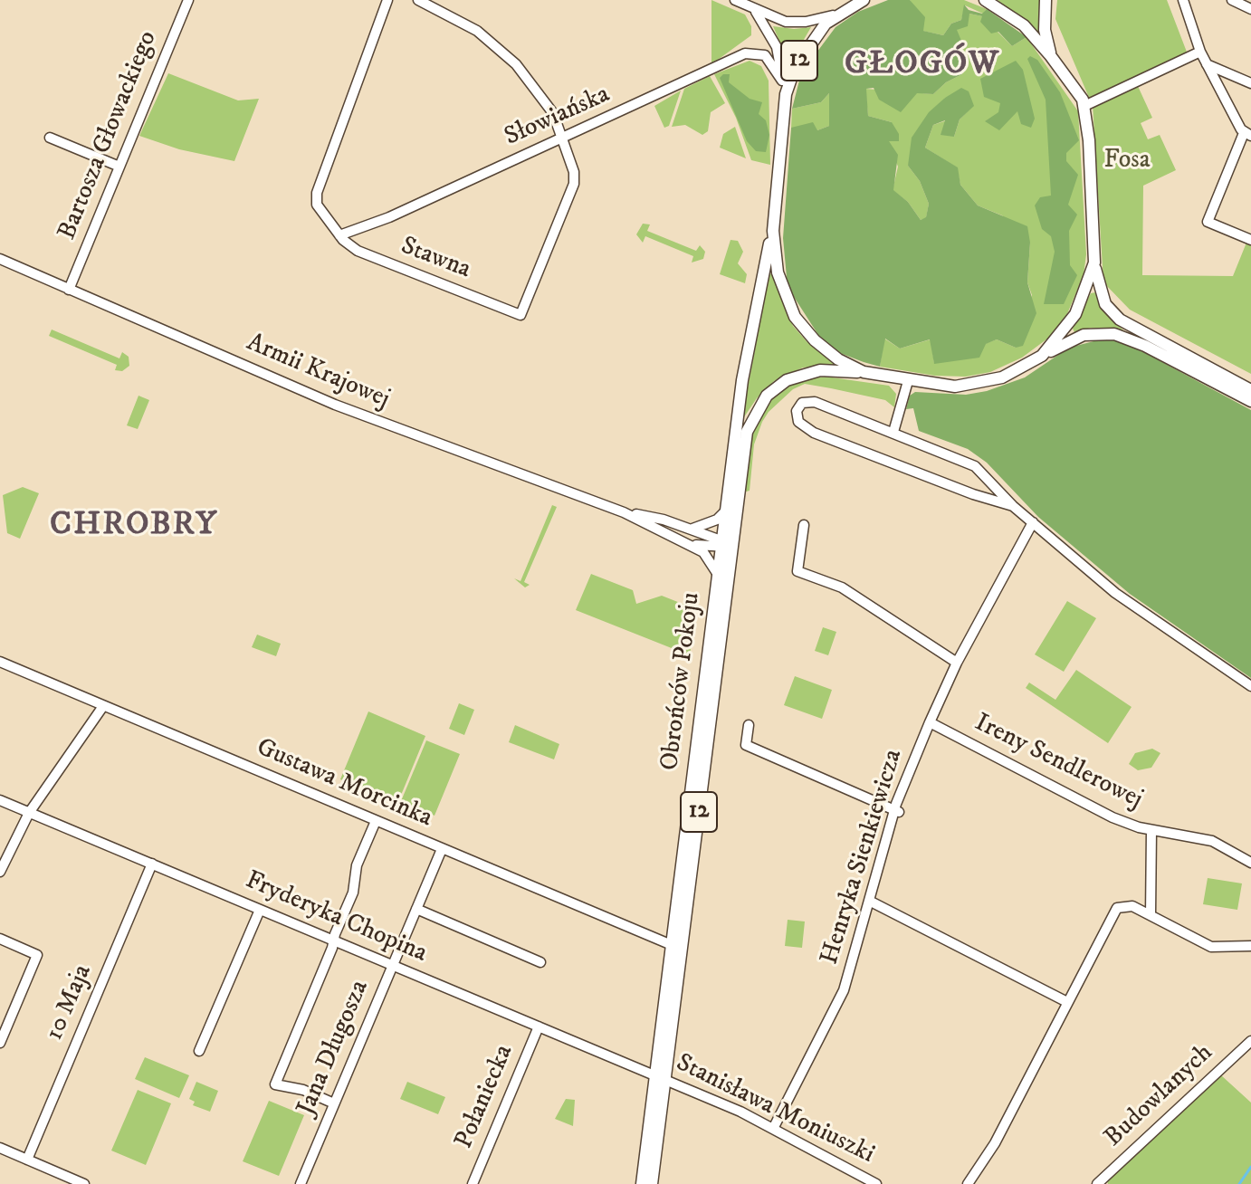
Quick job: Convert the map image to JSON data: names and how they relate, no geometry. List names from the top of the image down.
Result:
{
  "streets": {
    "main road": ["12", "Obrońców Pokoju"],
    "street": [
      "Słowiańska",
      "Bartosza Głowackiego",
      "Stawna",
      "Armii Krajowej",
      "Ireny Sendlerowej",
      "Gustawa Morcinka",
      "Henryka Sienkiewicza",
      "Fryderyka Chopina",
      "10 Maja",
      "Jana Długosza",
      "Budowlanych",
      "Połaniecka",
      "Stanisława Moniuszki"
    ]
  },
  "crossings": [
    ["12", "Obrońców Pokoju"],
    ["Słowiańska", "Stawna"],
    ["Bartosza Głowackiego", "Armii Krajowej"],
    ["Armii Krajowej", "Obrońców Pokoju"],
    ["Obrońców Pokoju", "Gustawa Morcinka"],
    ["Obrońców Pokoju", "Fryderyka Chopina"],
    ["Obrońców Pokoju", "Stanisława Moniuszki"],
    ["Ireny Sendlerowej", "Henryka Sienkiewicza"],
    ["Gustawa Morcinka", "Jana Długosza"],
    ["Henryka Sienkiewicza", "Stanisława Moniuszki"],
    ["Fryderyka Chopina", "10 Maja"],
    ["Fryderyka Chopina", "Jana Długosza"],
    ["Fryderyka Chopina", "Połaniecka"],
    ["Fryderyka Chopina", "Stanisława Moniuszki"]
  ],
  "districts": ["GŁOGÓW", "CHROBRY"],
  "parks": ["Fosa"]
}
